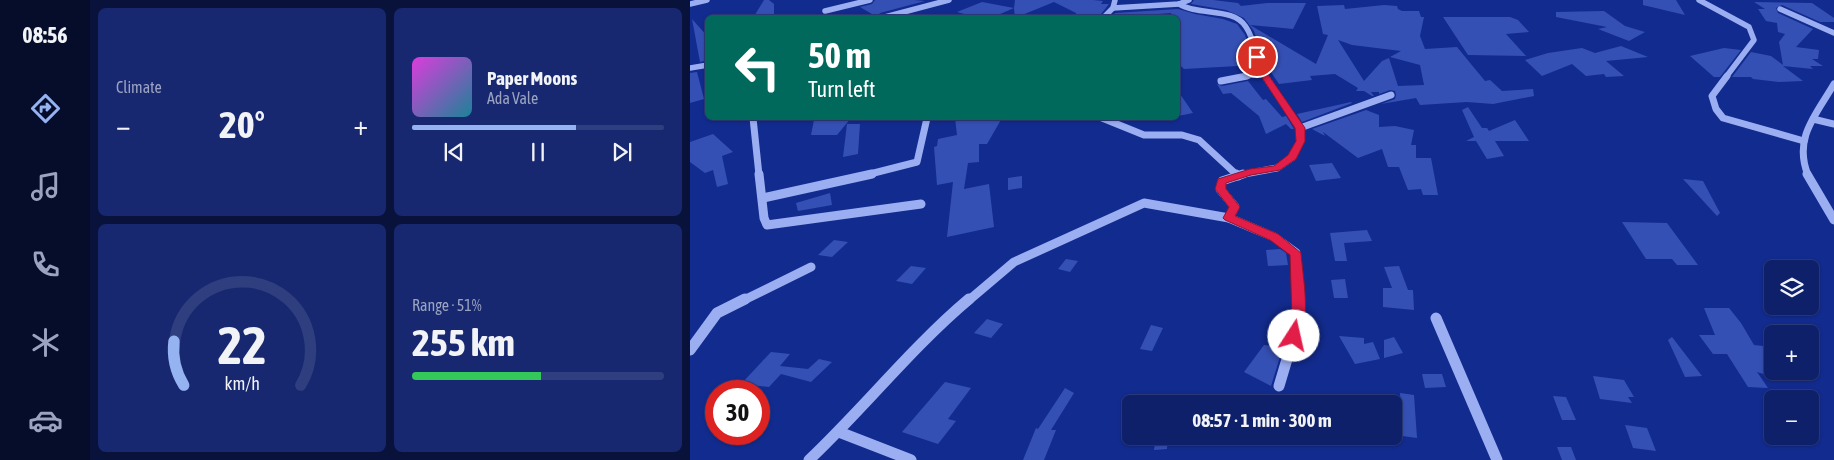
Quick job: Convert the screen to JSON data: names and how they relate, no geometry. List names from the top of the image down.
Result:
{
  "page": {
    "tabs": "08:56",
    "tile": [
      "Climate",
      ["Range · 51%", "255 km"]
    ],
    "turn": ["50 m", "Turn left"],
    "song": ["Paper Moons", "Ada Vale"],
    "heat": ["−", "20°", "+"],
    "map_buttons": ["+", "−"],
    "limit": "30",
    "trip": "08:57 · 1 min · 300 m",
    "gauge": ["22", "km/h"]
  }
}
